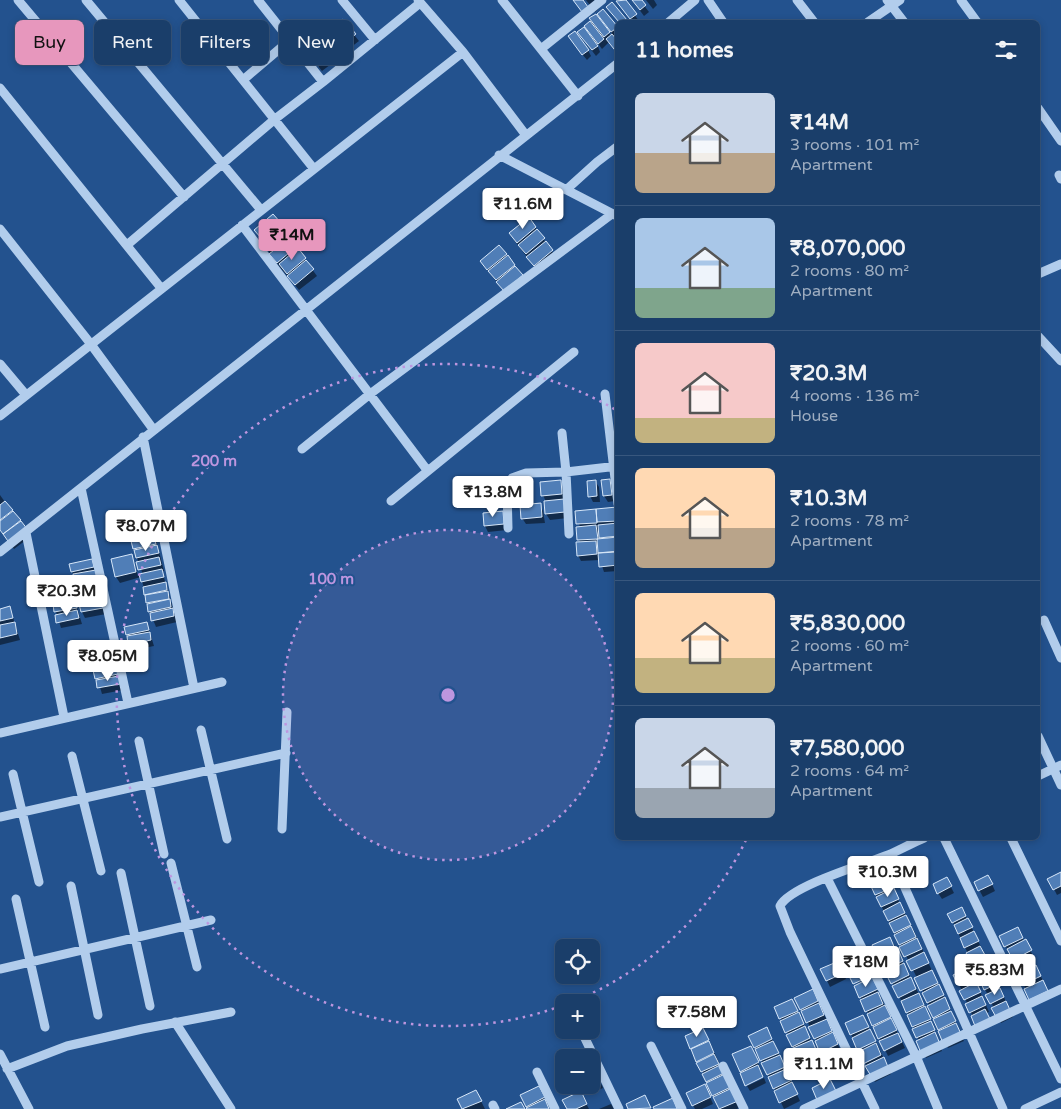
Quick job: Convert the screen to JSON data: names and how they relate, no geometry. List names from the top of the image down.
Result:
{
  "page": {
    "chip": [
      "Buy",
      "Rent",
      "Filters",
      "New"
    ],
    "heading": "11 homes",
    "list": [
      {
        "name": "₹14M",
        "note": "3 rooms · 101 m² · Apartment"
      },
      {
        "name": "₹8,070,000",
        "note": "2 rooms · 80 m² · Apartment"
      },
      {
        "name": "₹20.3M",
        "note": "4 rooms · 136 m² · House"
      },
      {
        "name": "₹10.3M",
        "note": "2 rooms · 78 m² · Apartment"
      },
      {
        "name": "₹5,830,000",
        "note": "2 rooms · 60 m² · Apartment"
      },
      {
        "name": "₹7,580,000",
        "note": "2 rooms · 64 m² · Apartment"
      }
    ],
    "price": [
      "₹11.6M",
      "₹14M",
      "₹13.8M",
      "₹8.07M",
      "₹20.3M",
      "₹8.05M",
      "₹10.3M",
      "₹18M",
      "₹5.83M",
      "₹7.58M",
      "₹11.1M"
    ],
    "map_buttons": ["+", "−"]
  },
  "rings": ["200 m", "100 m"]
}
